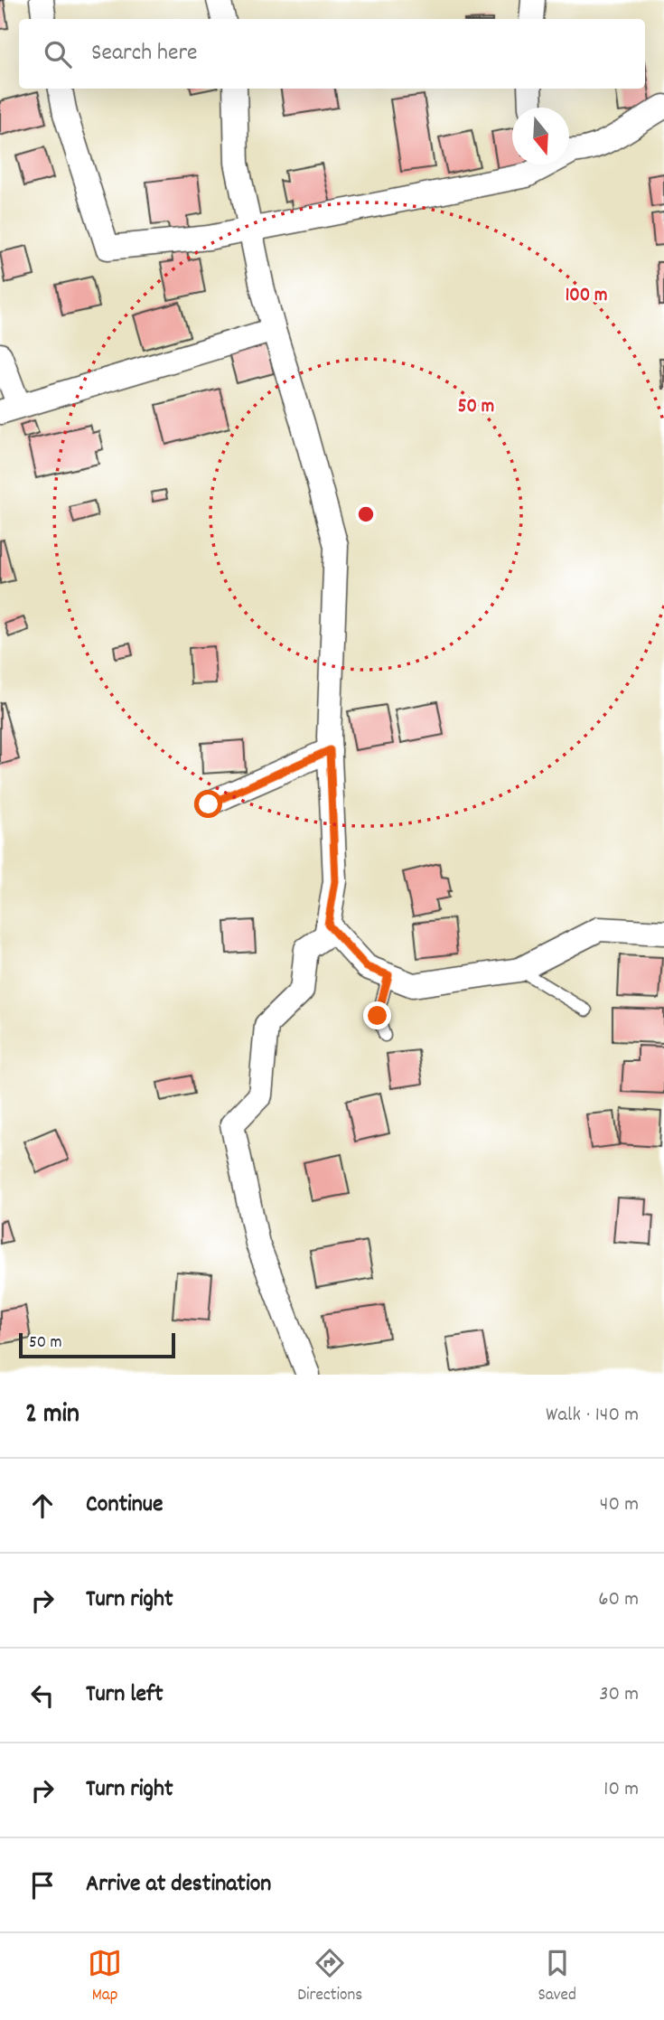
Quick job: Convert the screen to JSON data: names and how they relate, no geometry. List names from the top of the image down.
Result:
{
  "scale_bar": "50 m",
  "north": "bottom",
  "page": {
    "search": "Search here",
    "scale": "50 m",
    "heading": ["2 min", "Walk · 140 m"],
    "list": [
      ["Continue", "40 m"],
      ["Turn right", "60 m"],
      ["Turn left", "30 m"],
      ["Turn right", "10 m"],
      "Arrive at destination"
    ],
    "nav": ["Map", "Directions", "Saved"]
  },
  "rings": ["100 m", "50 m"]
}
